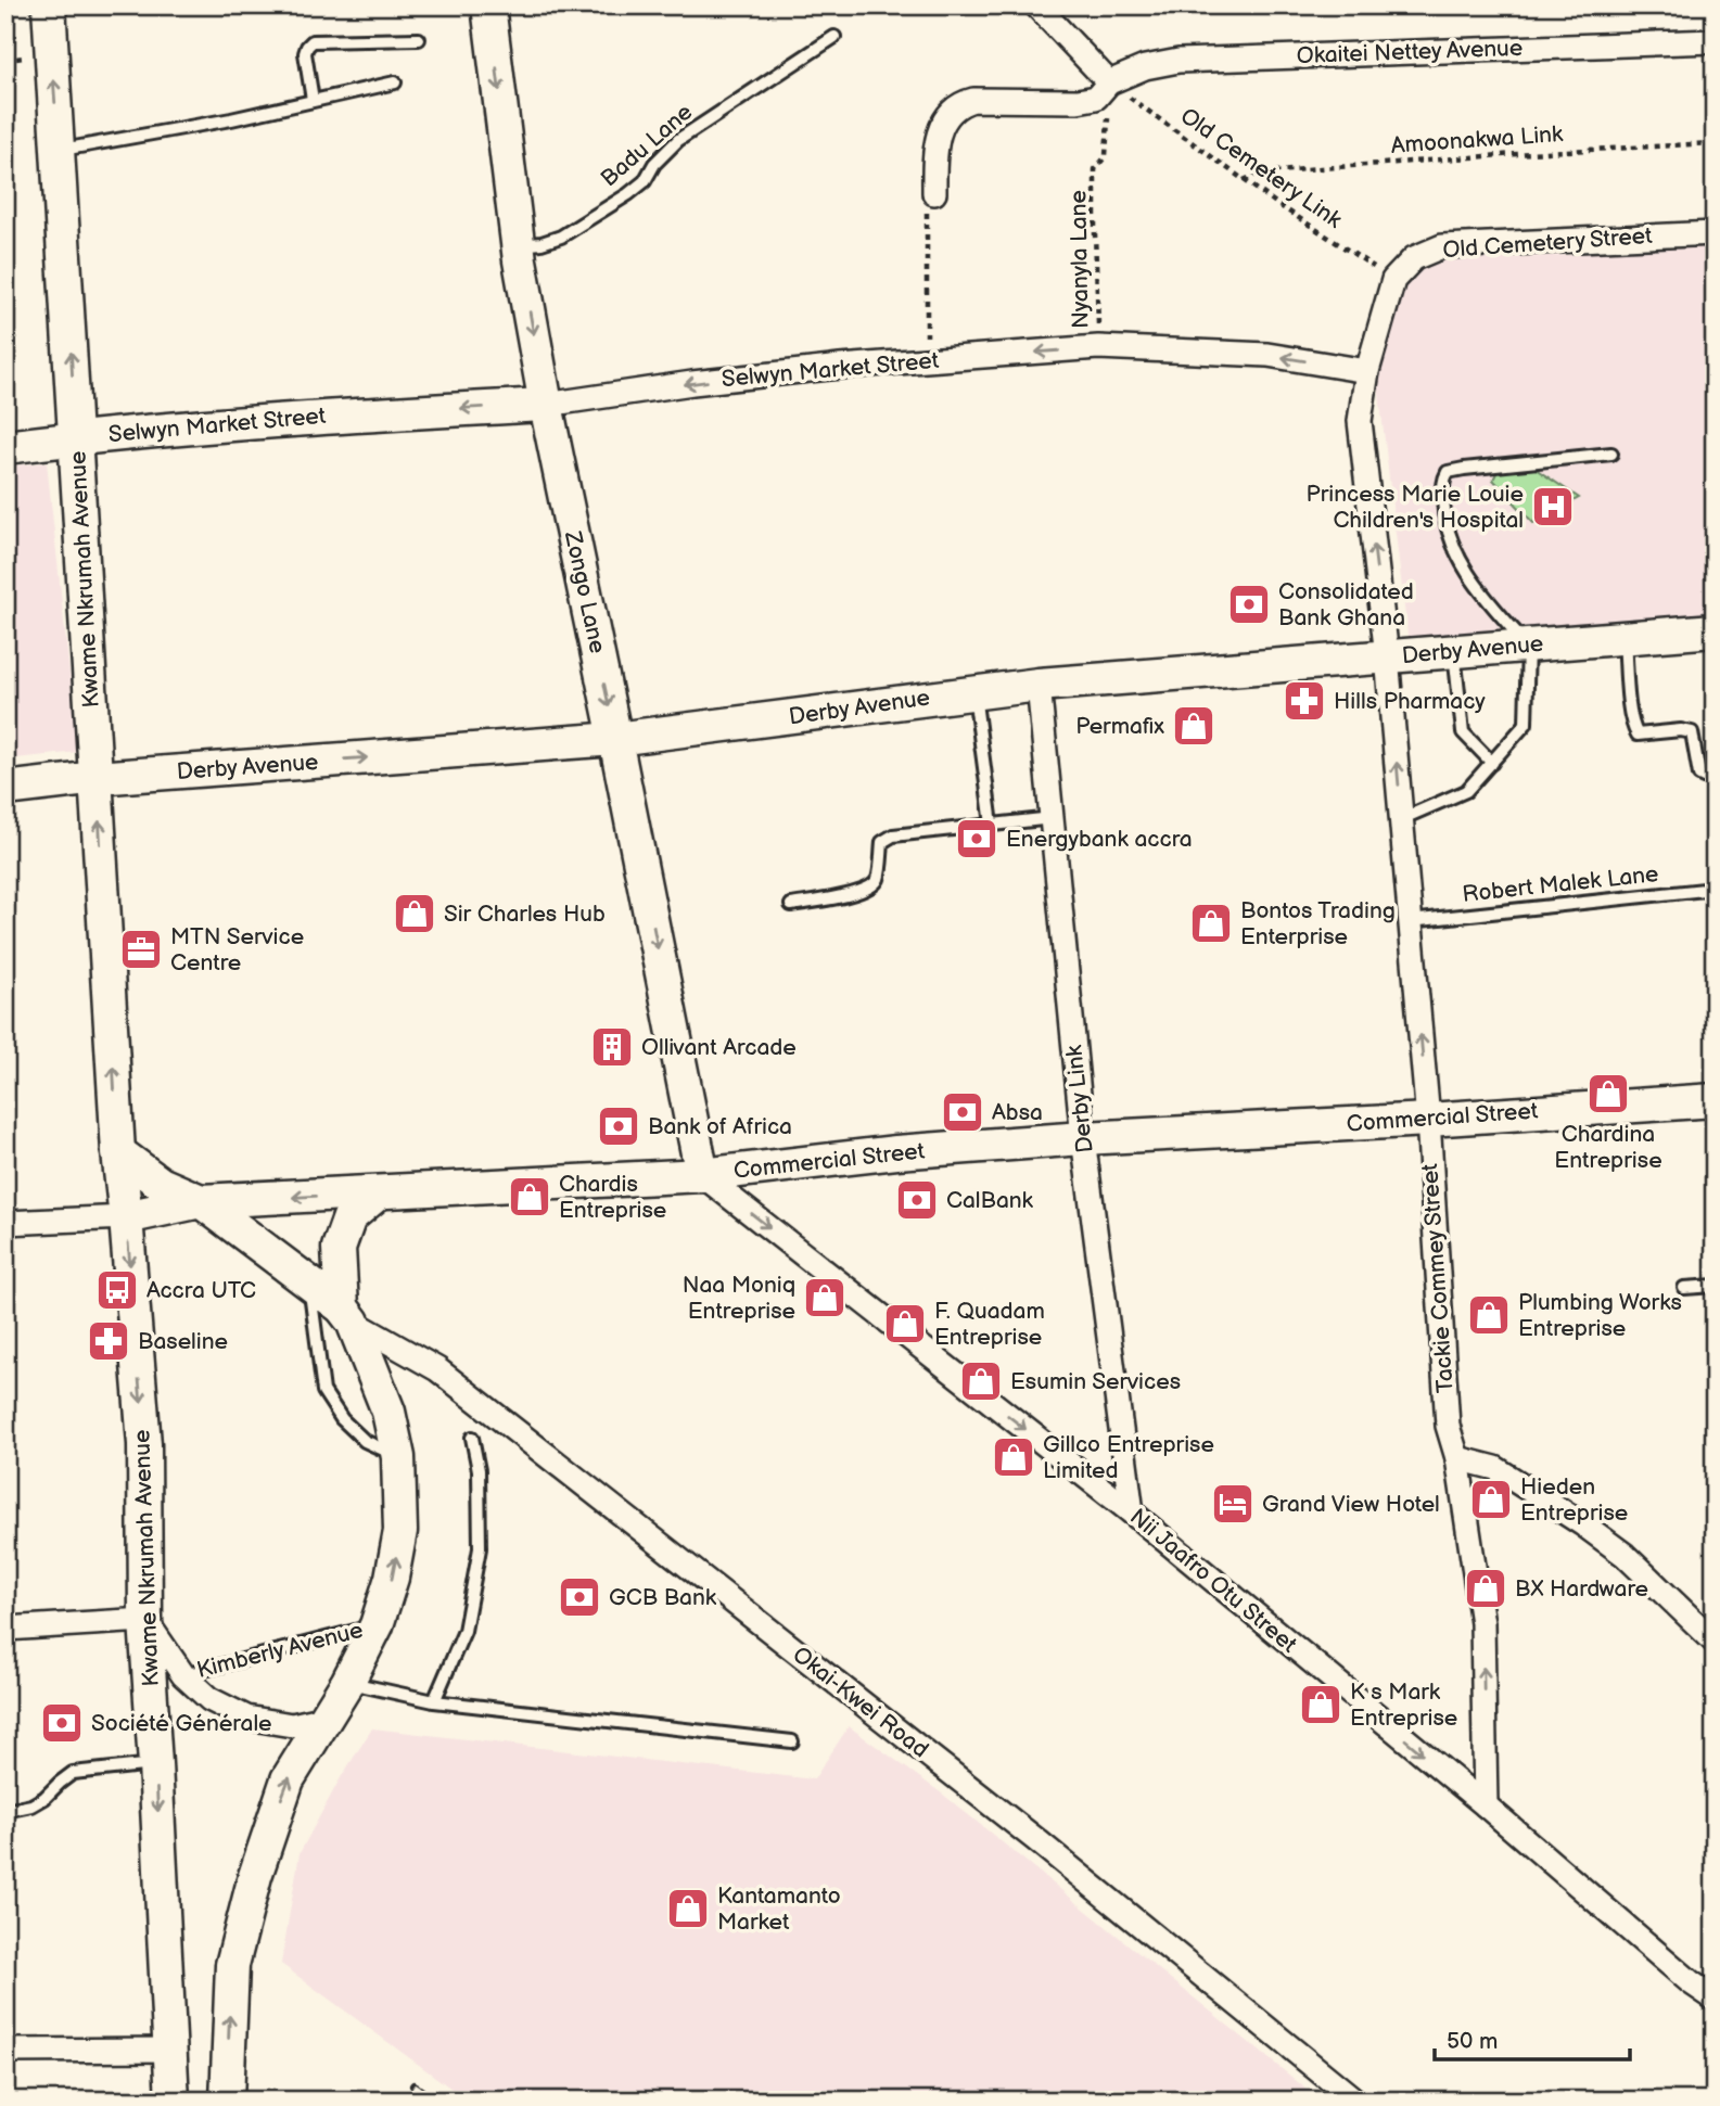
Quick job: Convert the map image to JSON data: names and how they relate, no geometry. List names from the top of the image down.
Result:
{
  "streets": {
    "main road": [
      "Selwyn Market Street",
      "Kwame Nkrumah Avenue",
      "Zongo Lane",
      "Derby Avenue",
      "Commercial Street"
    ],
    "street": [
      "Okaitei Nettey Avenue",
      "Old Cemetery Street",
      "Derby Link",
      "Tackie Commey Street",
      "Nii Jaafro Otu Street",
      "Kimberly Avenue",
      "Okai-Kwei Road"
    ],
    "lane": ["Badu Lane", "Robert Malek Lane"],
    "path": ["Amoonakwa Link", "Old Cemetery Link", "Nyanyla Lane"]
  },
  "crossings": [
    ["Okaitei Nettey Avenue", "Old Cemetery Link"],
    ["Okaitei Nettey Avenue", "Nyanyla Lane"],
    ["Amoonakwa Link", "Old Cemetery Link"],
    ["Badu Lane", "Zongo Lane"],
    ["Old Cemetery Link", "Old Cemetery Street"],
    ["Old Cemetery Link", "Nyanyla Lane"],
    ["Nyanyla Lane", "Selwyn Market Street"],
    ["Selwyn Market Street", "Kwame Nkrumah Avenue"],
    ["Selwyn Market Street", "Zongo Lane"],
    ["Kwame Nkrumah Avenue", "Derby Avenue"],
    ["Kwame Nkrumah Avenue", "Commercial Street"],
    ["Kwame Nkrumah Avenue", "Kimberly Avenue"],
    ["Zongo Lane", "Derby Avenue"],
    ["Zongo Lane", "Commercial Street"],
    ["Zongo Lane", "Nii Jaafro Otu Street"],
    ["Derby Avenue", "Derby Link"],
    ["Derby Avenue", "Tackie Commey Street"],
    ["Robert Malek Lane", "Tackie Commey Street"],
    ["Derby Link", "Commercial Street"],
    ["Derby Link", "Nii Jaafro Otu Street"],
    ["Commercial Street", "Tackie Commey Street"],
    ["Commercial Street", "Nii Jaafro Otu Street"],
    ["Tackie Commey Street", "Nii Jaafro Otu Street"]
  ],
  "one_way": [
    "Selwyn Market Street",
    "Zongo Lane",
    "Tackie Commey Street",
    "Nii Jaafro Otu Street"
  ],
  "places": {
    "hospital": ["Princess Marie Louie Children's Hospital"],
    "bank": [
      "Consolidated Bank Ghana",
      "Energybank accra",
      "Absa",
      "Bank of Africa",
      "CalBank",
      "GCB Bank",
      "Société Générale"
    ],
    "pharmacy": ["Hills Pharmacy", "Baseline"],
    "shop": [
      "Permafix",
      "Sir Charles Hub",
      "Bontos Trading Enterprise",
      "Chardina Entreprise",
      "Chardis Entreprise",
      "Naa Moniq Entreprise",
      "Plumbing Works Entreprise",
      "F. Quadam Entreprise",
      "Esumin Services",
      "Gillco Entreprise Limited",
      "Hieden Entreprise",
      "BX Hardware",
      "K s Mark Entreprise",
      "Kantamanto Market"
    ],
    "office": ["MTN Service Centre"],
    "building": ["Ollivant Arcade"],
    "bus stop": ["Accra UTC"],
    "hotel": ["Grand View Hotel"]
  },
  "scale_bar": "50 m"
}
